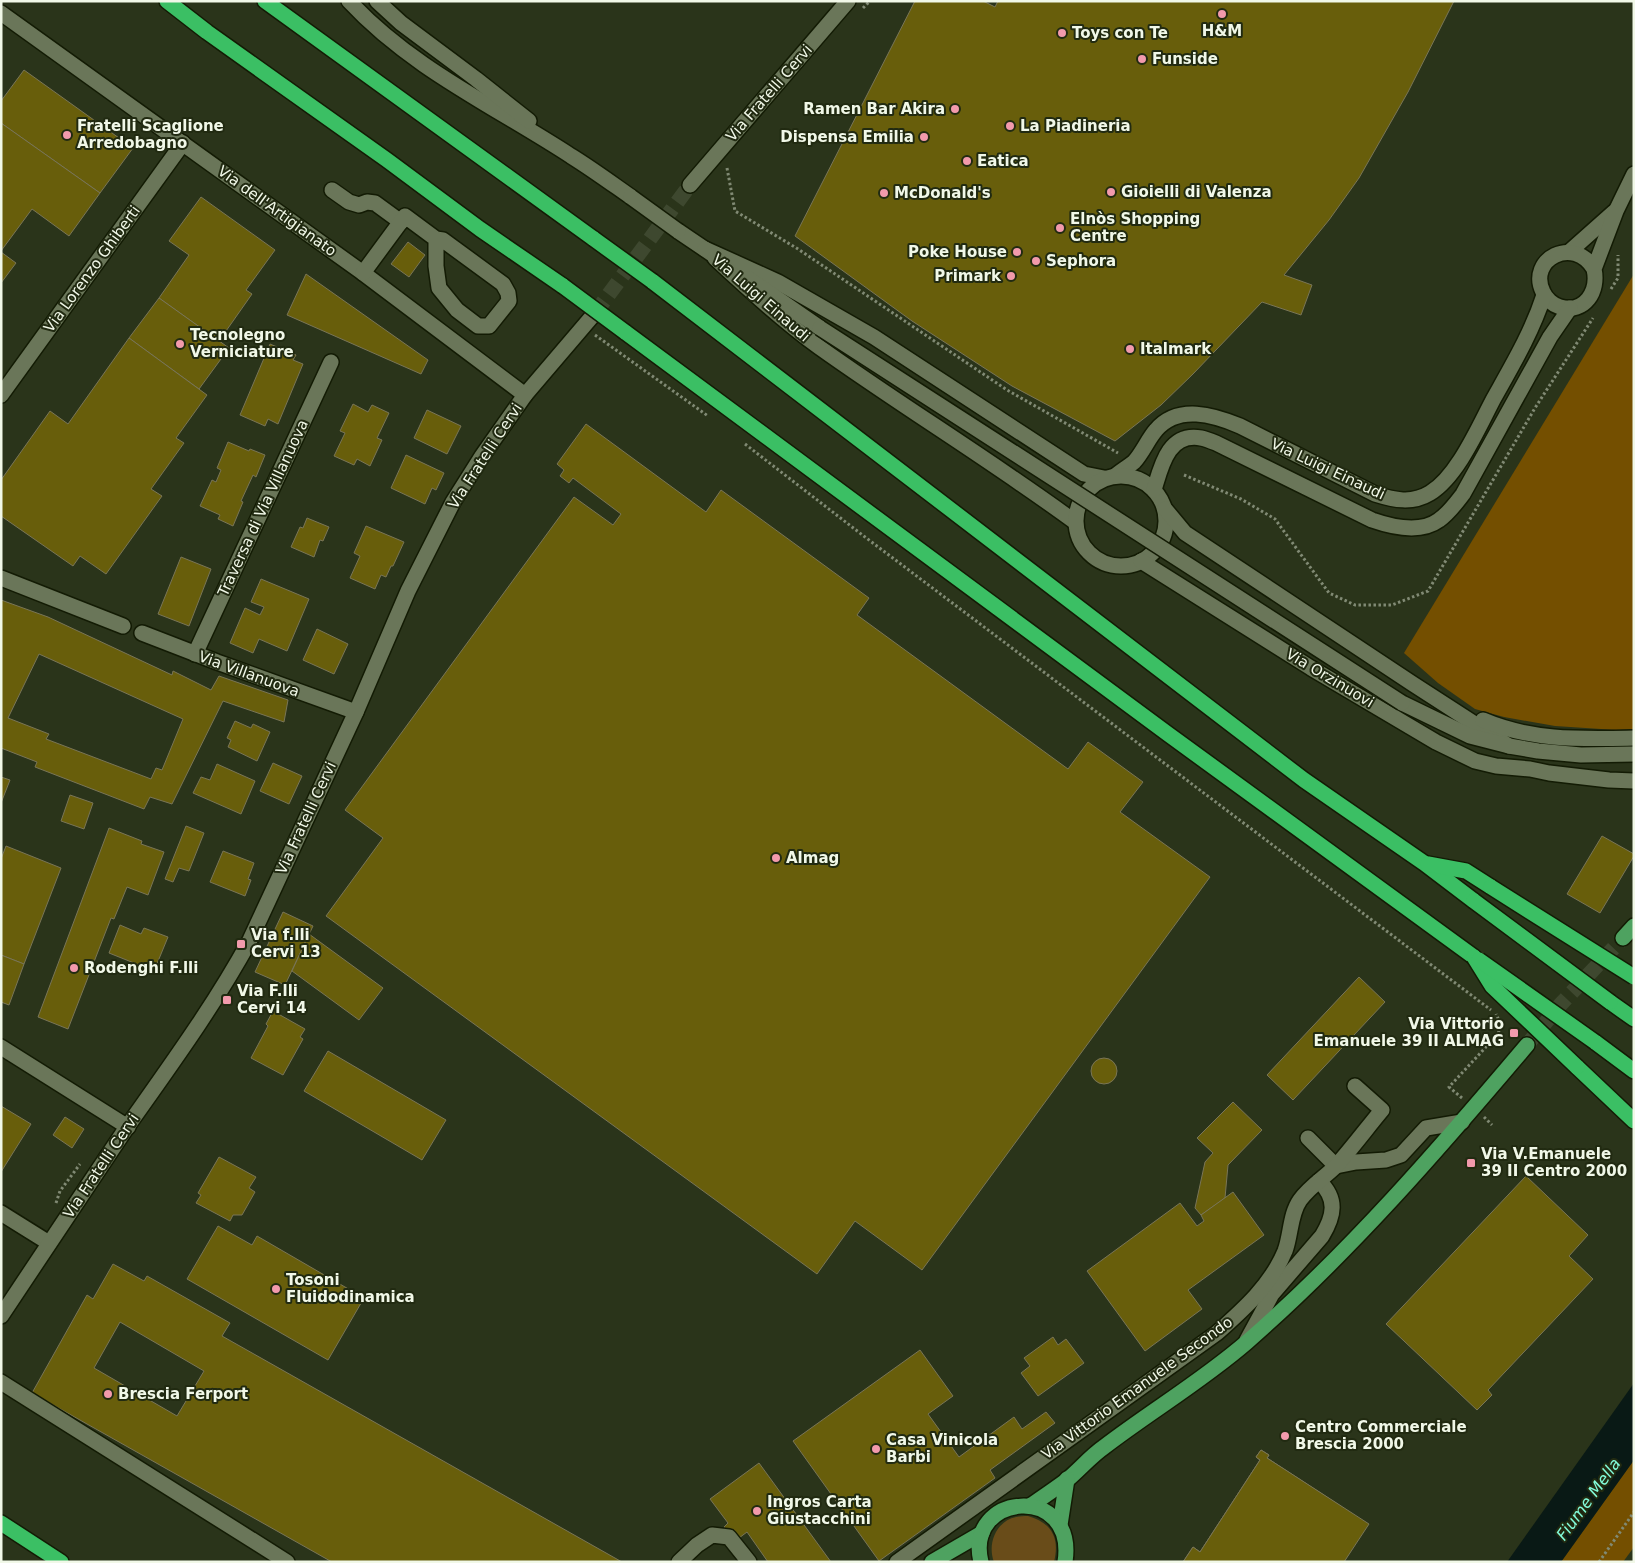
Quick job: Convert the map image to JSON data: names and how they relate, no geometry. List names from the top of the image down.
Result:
{
  "streets": {
    "main road": ["Via Vittorio Emanuele Secondo"],
    "street": [
      "Via Fratelli Cervi",
      "Via dell'Artigianato",
      "Via Lorenzo Ghiberti",
      "Via Luigi Einaudi",
      "Traversa di Via Villanuova",
      "Via Villanuova",
      "Via Orzinuovi"
    ]
  },
  "crossings": [
    ["Via Fratelli Cervi", "Via dell'Artigianato"],
    ["Via Fratelli Cervi", "Via Villanuova"],
    ["Via dell'Artigianato", "Via Lorenzo Ghiberti"],
    ["Via Luigi Einaudi", "Via Orzinuovi"],
    ["Traversa di Via Villanuova", "Via Villanuova"]
  ],
  "water": ["Fiume Mella"],
  "places": {
    "other": [
      "H&M",
      "Toys con Te",
      "Funside",
      "Ramen Bar Akira",
      "La Piadineria",
      "Fratelli Scaglione Arredobagno",
      "Dispensa Emilia",
      "Eatica",
      "Gioielli di Valenza",
      "McDonald's",
      "Elnòs Shopping Centre",
      "Poke House",
      "Sephora",
      "Primark",
      "Tecnolegno Verniciature",
      "Italmark",
      "Almag",
      "Rodenghi F.lli",
      "Tosoni Fluidodinamica",
      "Brescia Ferport",
      "Centro Commerciale Brescia 2000",
      "Casa Vinicola Barbi",
      "Ingros Carta Giustacchini"
    ],
    "transit": [
      "Via f.lli Cervi 13",
      "Via F.lli Cervi 14",
      "Via Vittorio Emanuele 39 II ALMAG",
      "Via V.Emanuele 39 II Centro 2000"
    ]
  }
}
